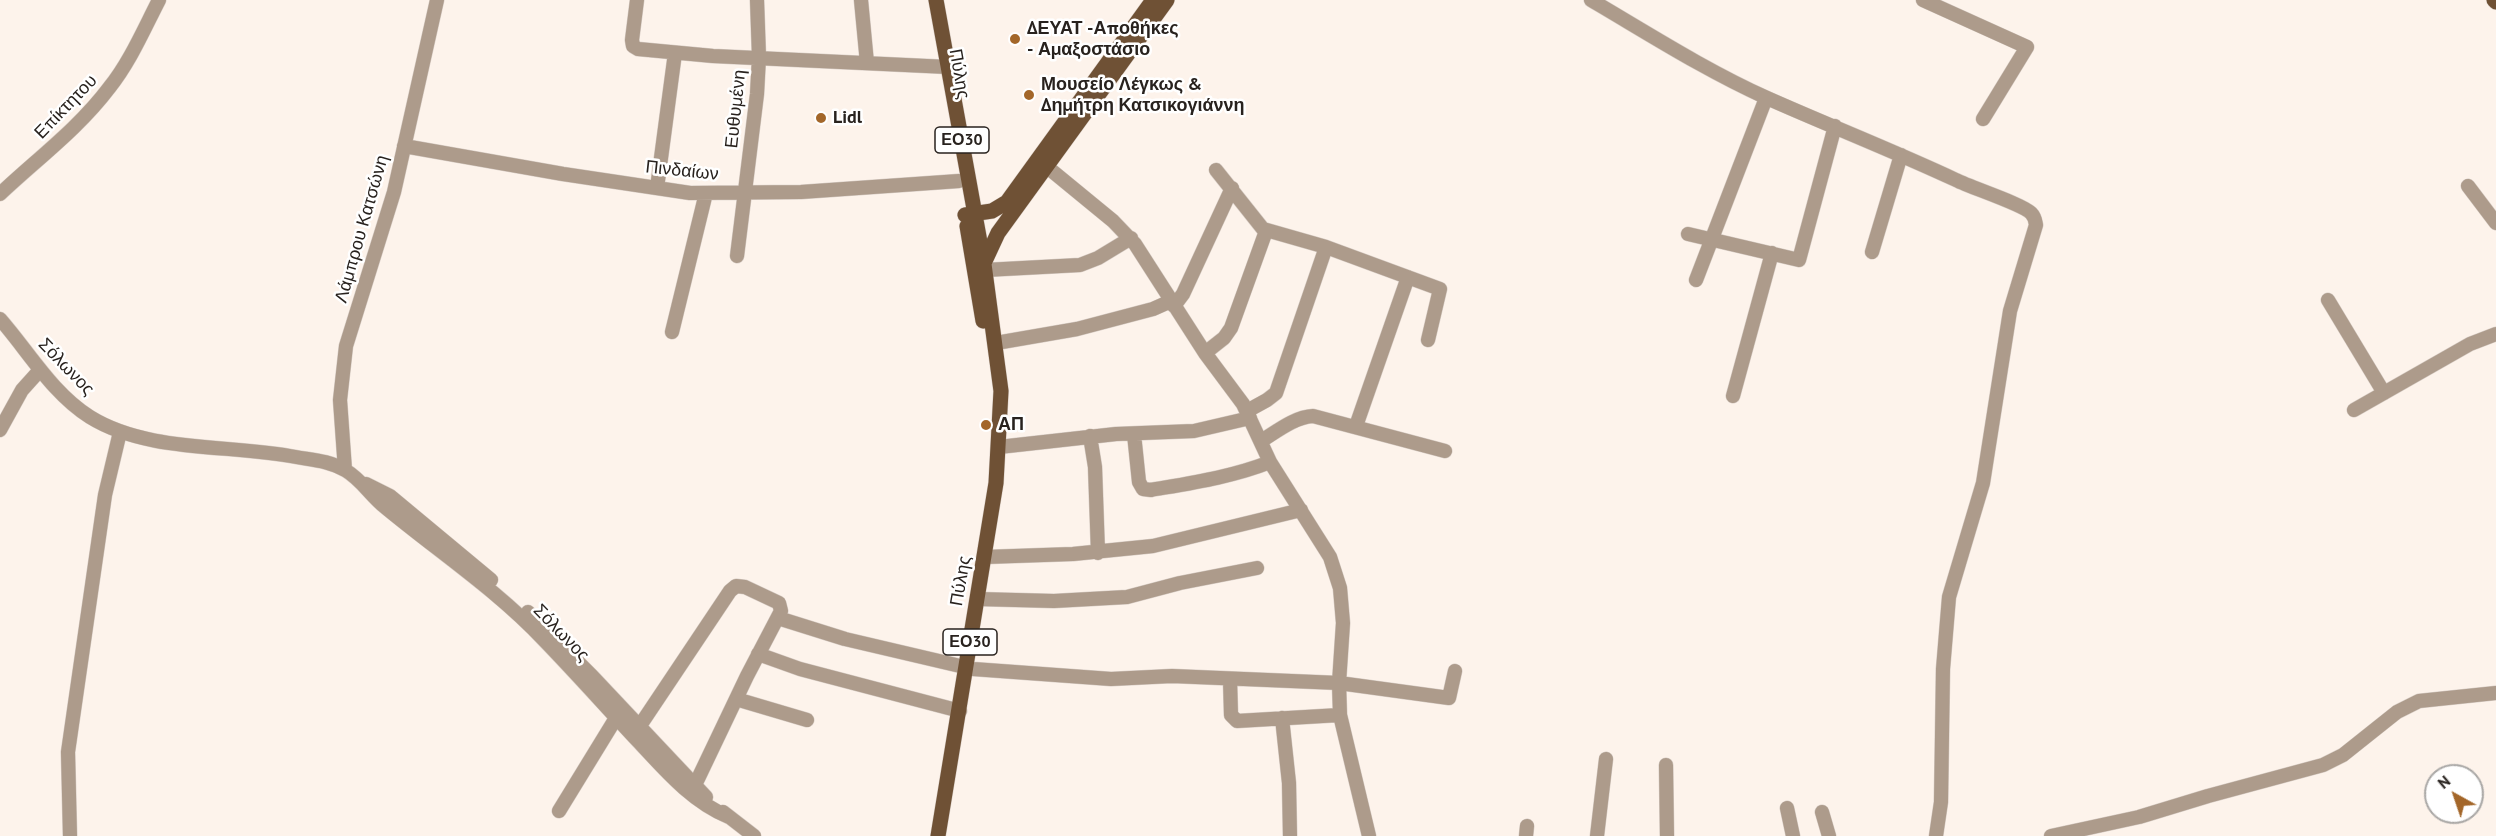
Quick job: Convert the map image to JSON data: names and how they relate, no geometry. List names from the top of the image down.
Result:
{
  "streets": {
    "main road": ["Πύλης", "ΕΟ30"],
    "street": [
      "Επίκτητου",
      "Ευθυμένη",
      "Πινδαίων",
      "Λάμπρου Κατσώνη",
      "Σόλωνος"
    ]
  },
  "crossings": [
    ["Πύλης", "Πινδαίων"],
    ["Ευθυμένη", "Πινδαίων"],
    ["Πινδαίων", "Λάμπρου Κατσώνη"],
    ["Λάμπρου Κατσώνη", "Σόλωνος"]
  ],
  "places": [
    "ΔΕΥΑΤ -Αποθήκες - Αμαξοστάσιο",
    "Μουσείο Λέγκως & Δημήτρη Κατσικογιάννη",
    "Lidl",
    "ΑΠ"
  ],
  "north": "top left"
}
